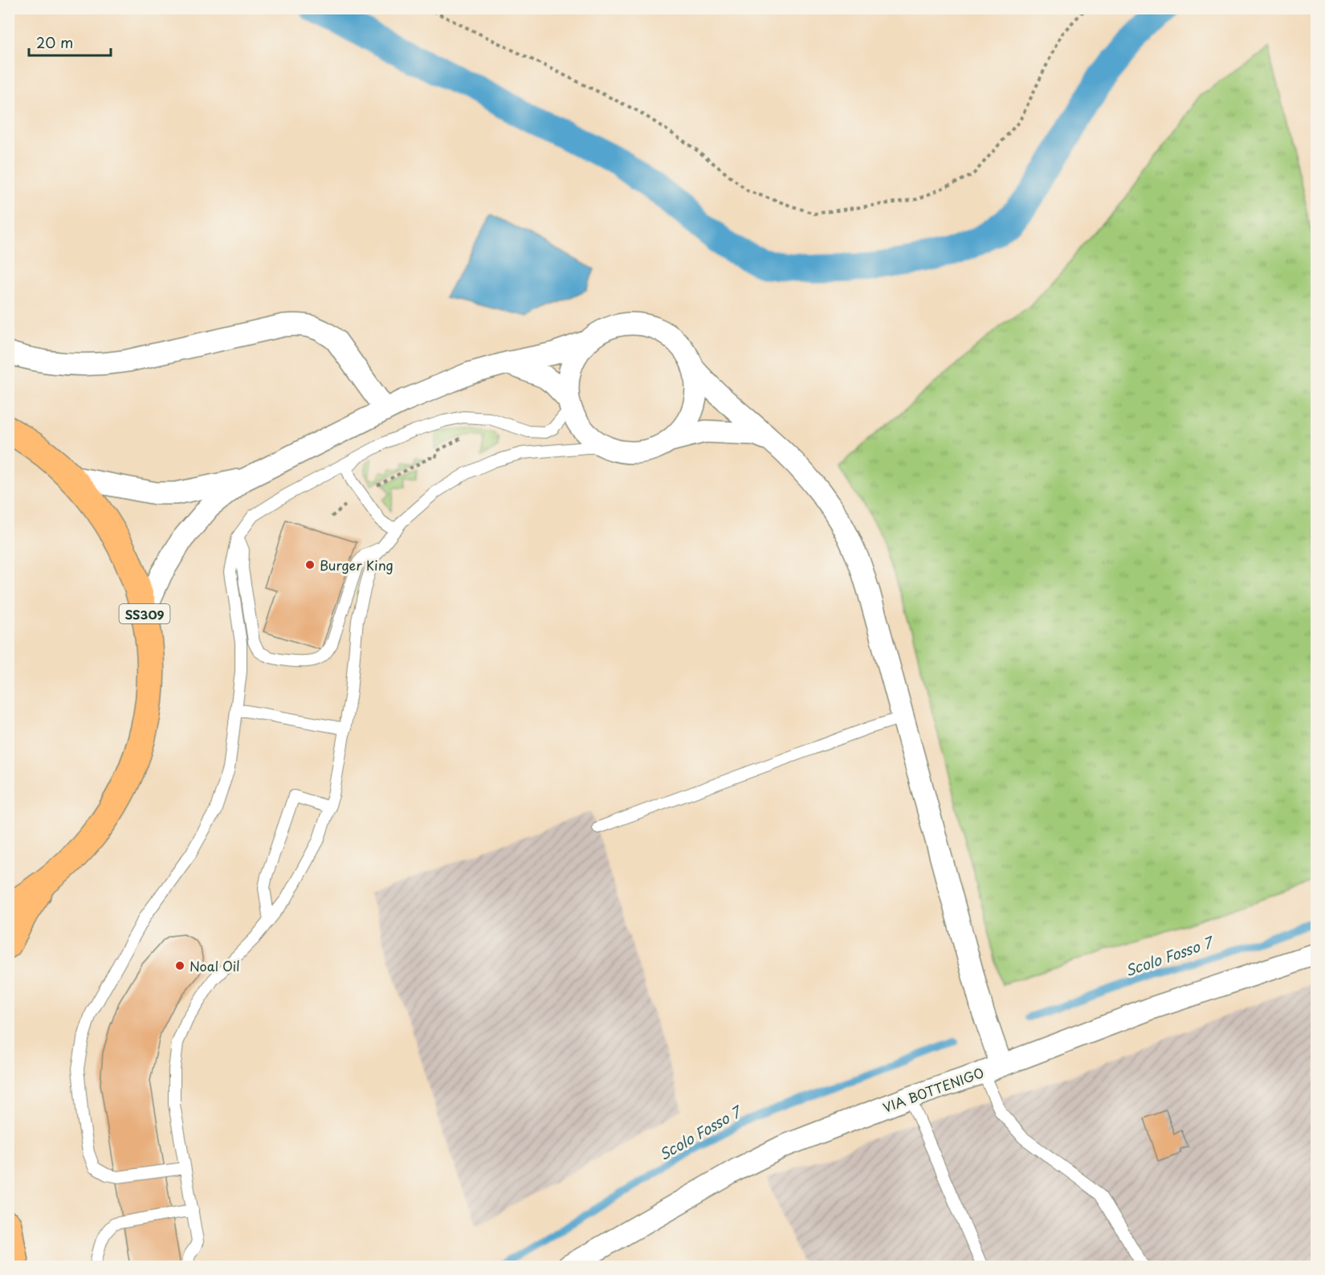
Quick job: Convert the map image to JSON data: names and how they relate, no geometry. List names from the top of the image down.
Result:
{
  "streets": {
    "main road": ["SS309"],
    "street": ["VIA BOTTENIGO"]
  },
  "water": ["Scolo Fosso 7"],
  "places": ["Burger King", "Noal Oil"],
  "scale_bar": "20 m"
}
